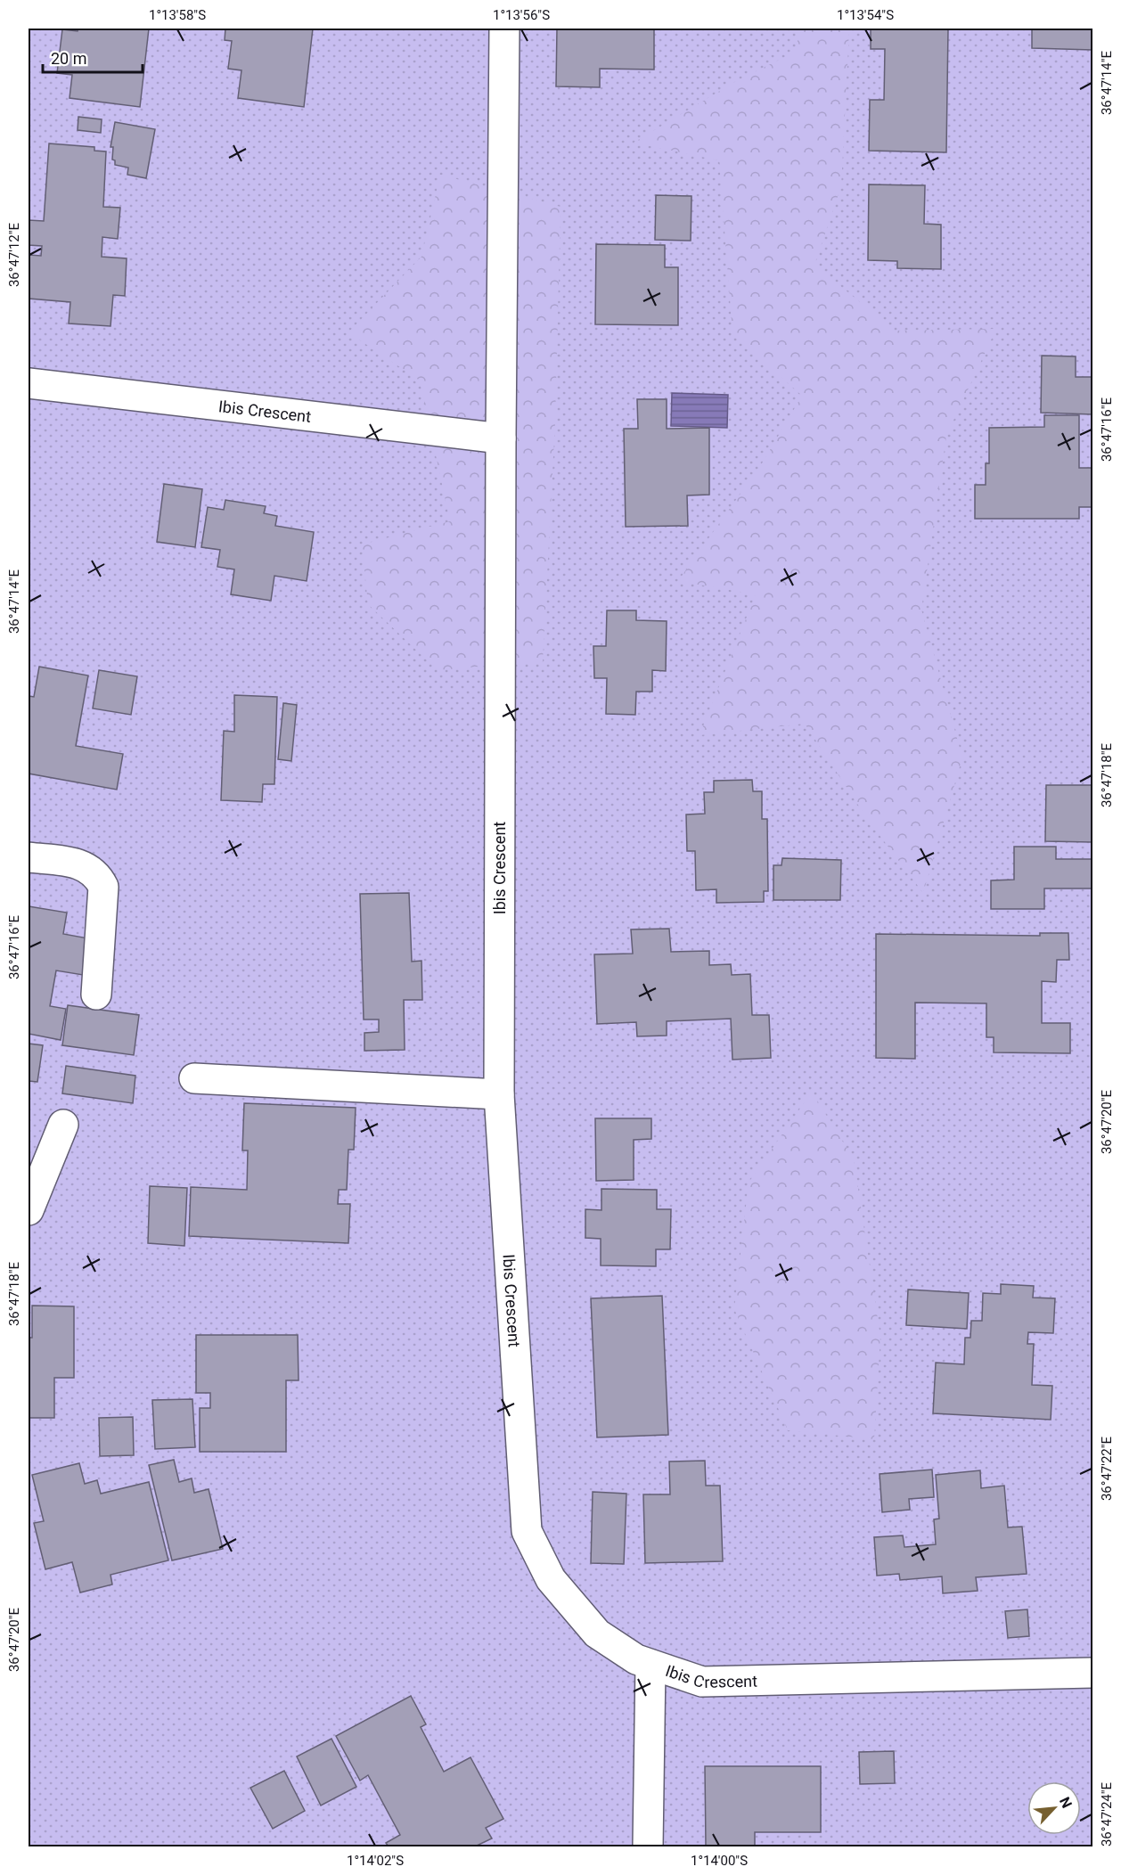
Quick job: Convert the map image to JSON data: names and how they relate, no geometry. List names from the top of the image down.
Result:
{
  "streets": {
    "street": ["Ibis Crescent"]
  },
  "scale_bar": "20 m",
  "north": "top right",
  "coordinates": [
    "1°13'58\"S",
    "1°13'56\"S",
    "1°13'54\"S",
    "36°47'14\"E",
    "36°47'12\"E",
    "36°47'16\"E",
    "36°47'18\"E",
    "36°47'20\"E",
    "36°47'22\"E",
    "36°47'24\"E",
    "1°14'02\"S",
    "1°14'00\"S"
  ]
}
